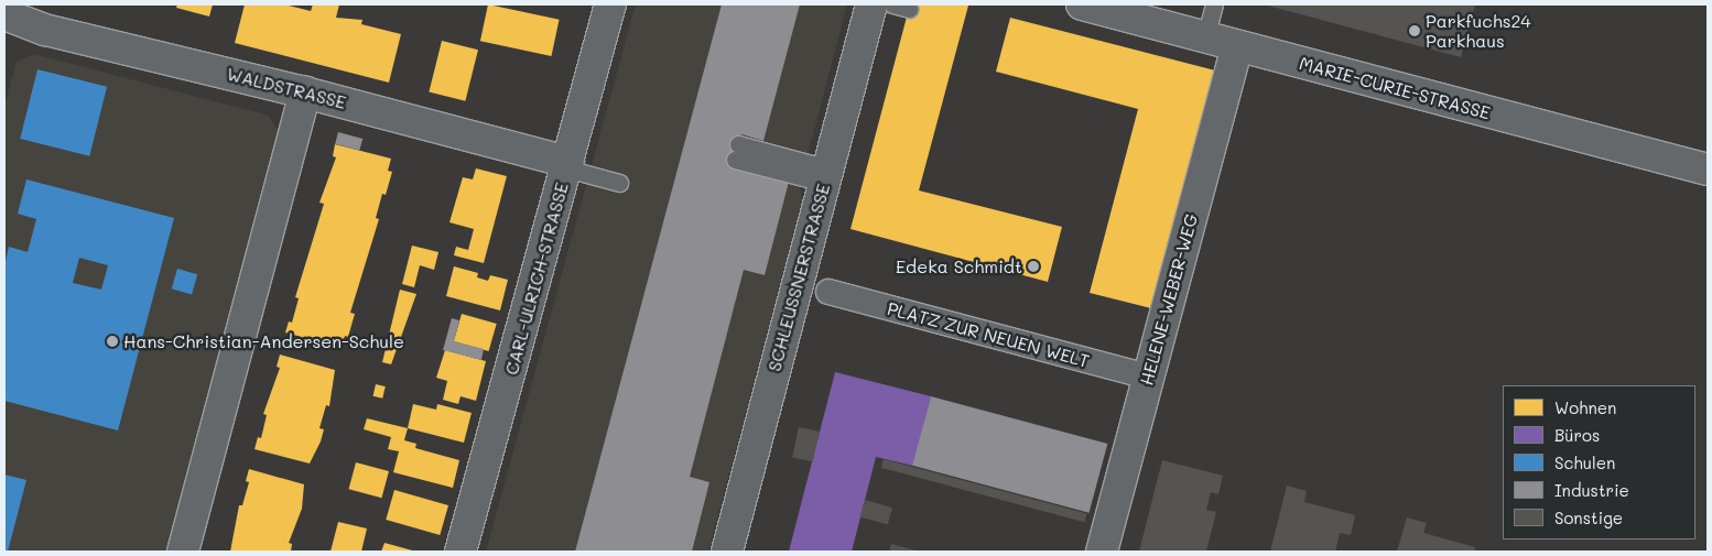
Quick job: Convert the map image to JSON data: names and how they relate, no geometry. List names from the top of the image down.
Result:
{
  "streets": {
    "street": [
      "WALDSTRASSE",
      "MARIE-CURIE-STRASSE",
      "SCHLEUSSNERSTRASSE",
      "CARL-ULRICH-STRASSE",
      "HELENE-WEBER-WEG",
      "PLATZ ZUR NEUEN WELT"
    ]
  },
  "crossings": [
    ["WALDSTRASSE", "CARL-ULRICH-STRASSE"],
    ["MARIE-CURIE-STRASSE", "HELENE-WEBER-WEG"],
    ["HELENE-WEBER-WEG", "PLATZ ZUR NEUEN WELT"]
  ],
  "places": ["Parkfuchs24 Parkhaus", "Edeka Schmidt", "Hans-Christian-Andersen-Schule"],
  "legend": [
    "Wohnen",
    "Büros",
    "Schulen",
    "Industrie",
    "Sonstige"
  ]
}
